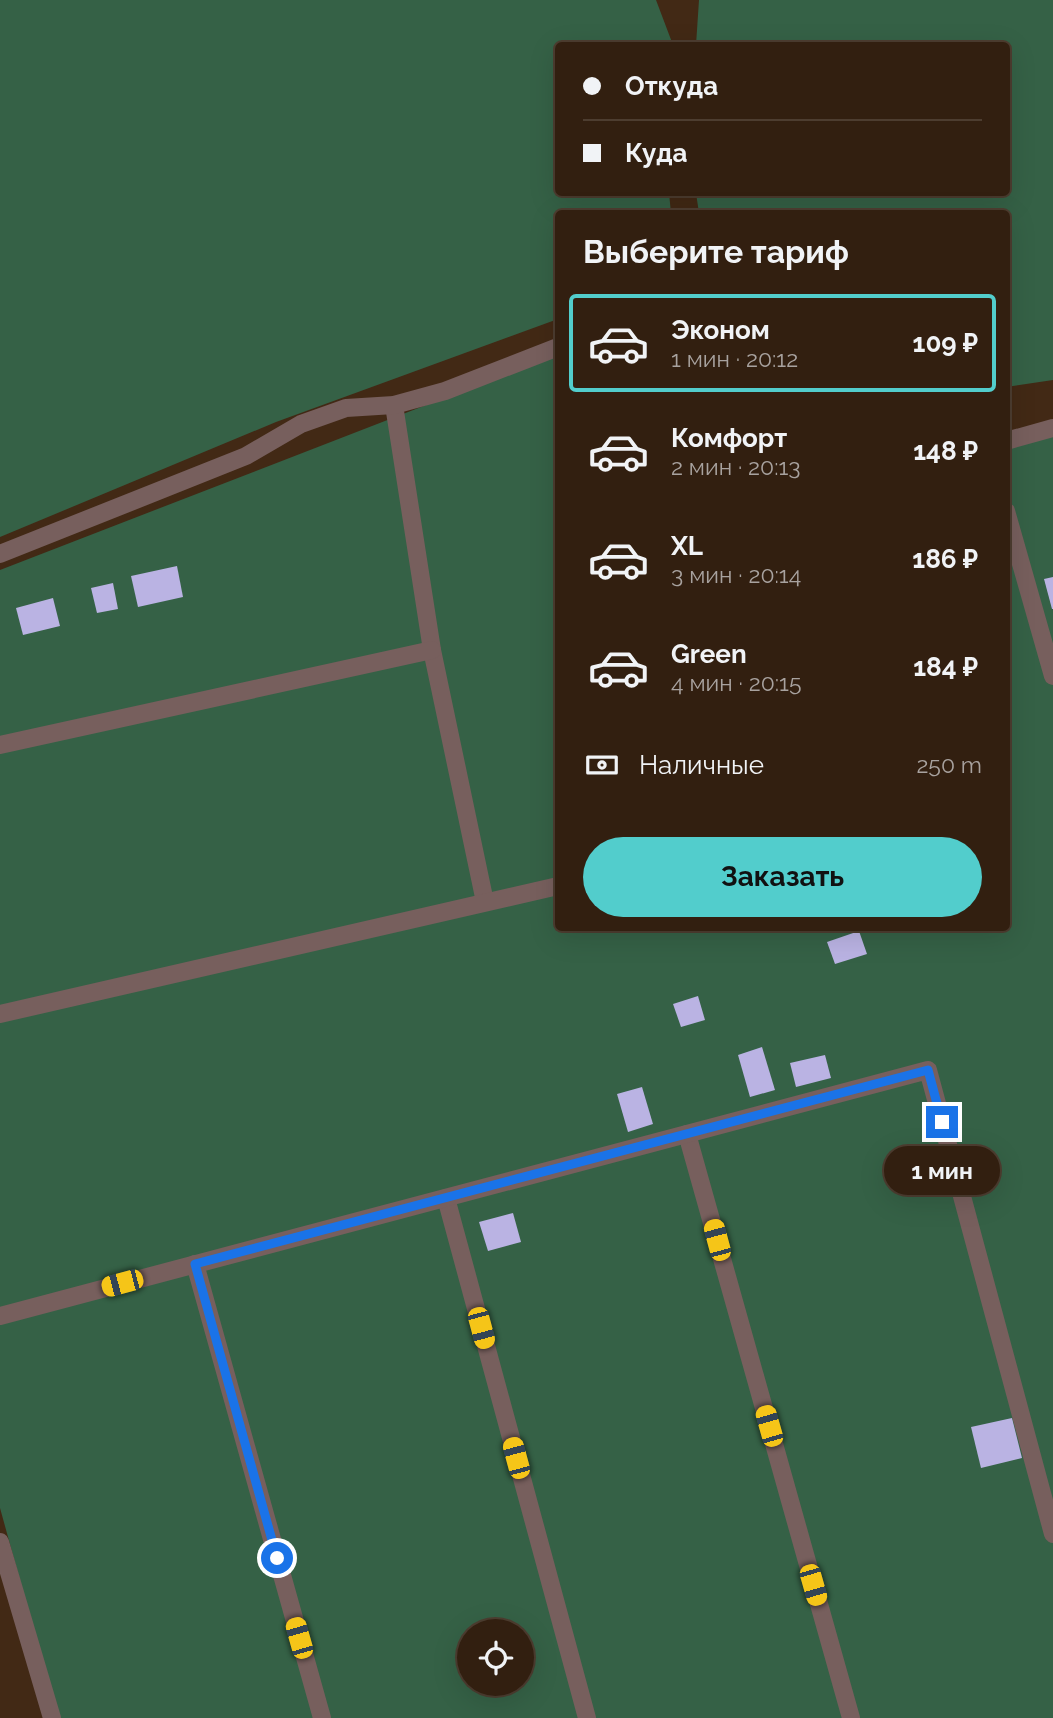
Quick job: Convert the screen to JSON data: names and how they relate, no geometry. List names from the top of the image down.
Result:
{
  "page": {
    "banner": ["Откуда", "Куда"],
    "heading": "Выберите тариф",
    "list": [
      {
        "name": "Эконом",
        "note": "1 мин · 20:12",
        "value": "109 ₽"
      },
      {
        "name": "Комфорт",
        "note": "2 мин · 20:13",
        "value": "148 ₽"
      },
      {
        "name": "XL",
        "note": "3 мин · 20:14",
        "value": "186 ₽"
      },
      {
        "name": "Green",
        "note": "4 мин · 20:15",
        "value": "184 ₽"
      }
    ],
    "pay": ["Наличные", "250 m"],
    "buttons": "Заказать",
    "bubble": "1 мин"
  }
}
